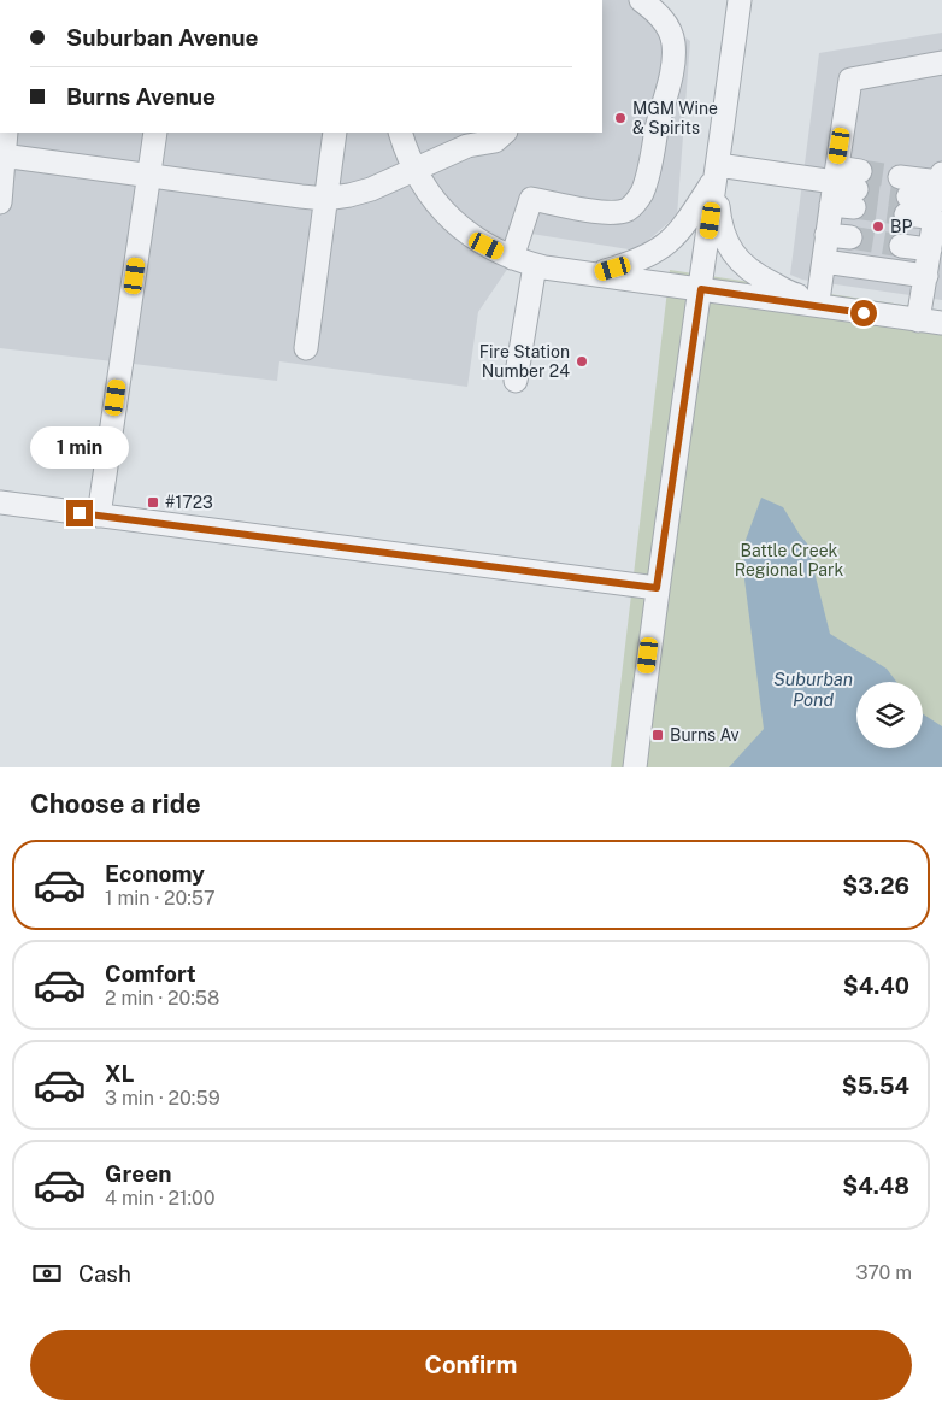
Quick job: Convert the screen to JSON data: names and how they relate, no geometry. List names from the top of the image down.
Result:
{
  "water": ["Suburban Pond"],
  "parks": ["Battle Creek Regional Park"],
  "places": {
    "other": ["MGM Wine & Spirits", "BP", "Fire Station Number 24"],
    "transit": ["#1723", "Burns Av"]
  },
  "page": {
    "banner": ["Suburban Avenue", "Burns Avenue"],
    "bubble": "1 min",
    "heading": "Choose a ride",
    "list": [
      {
        "name": "Economy",
        "note": "1 min · 20:57",
        "value": "$3.26"
      },
      {
        "name": "Comfort",
        "note": "2 min · 20:58",
        "value": "$4.40"
      },
      {
        "name": "XL",
        "note": "3 min · 20:59",
        "value": "$5.54"
      },
      {
        "name": "Green",
        "note": "4 min · 21:00",
        "value": "$4.48"
      }
    ],
    "pay": ["Cash", "370 m"],
    "buttons": "Confirm"
  }
}
